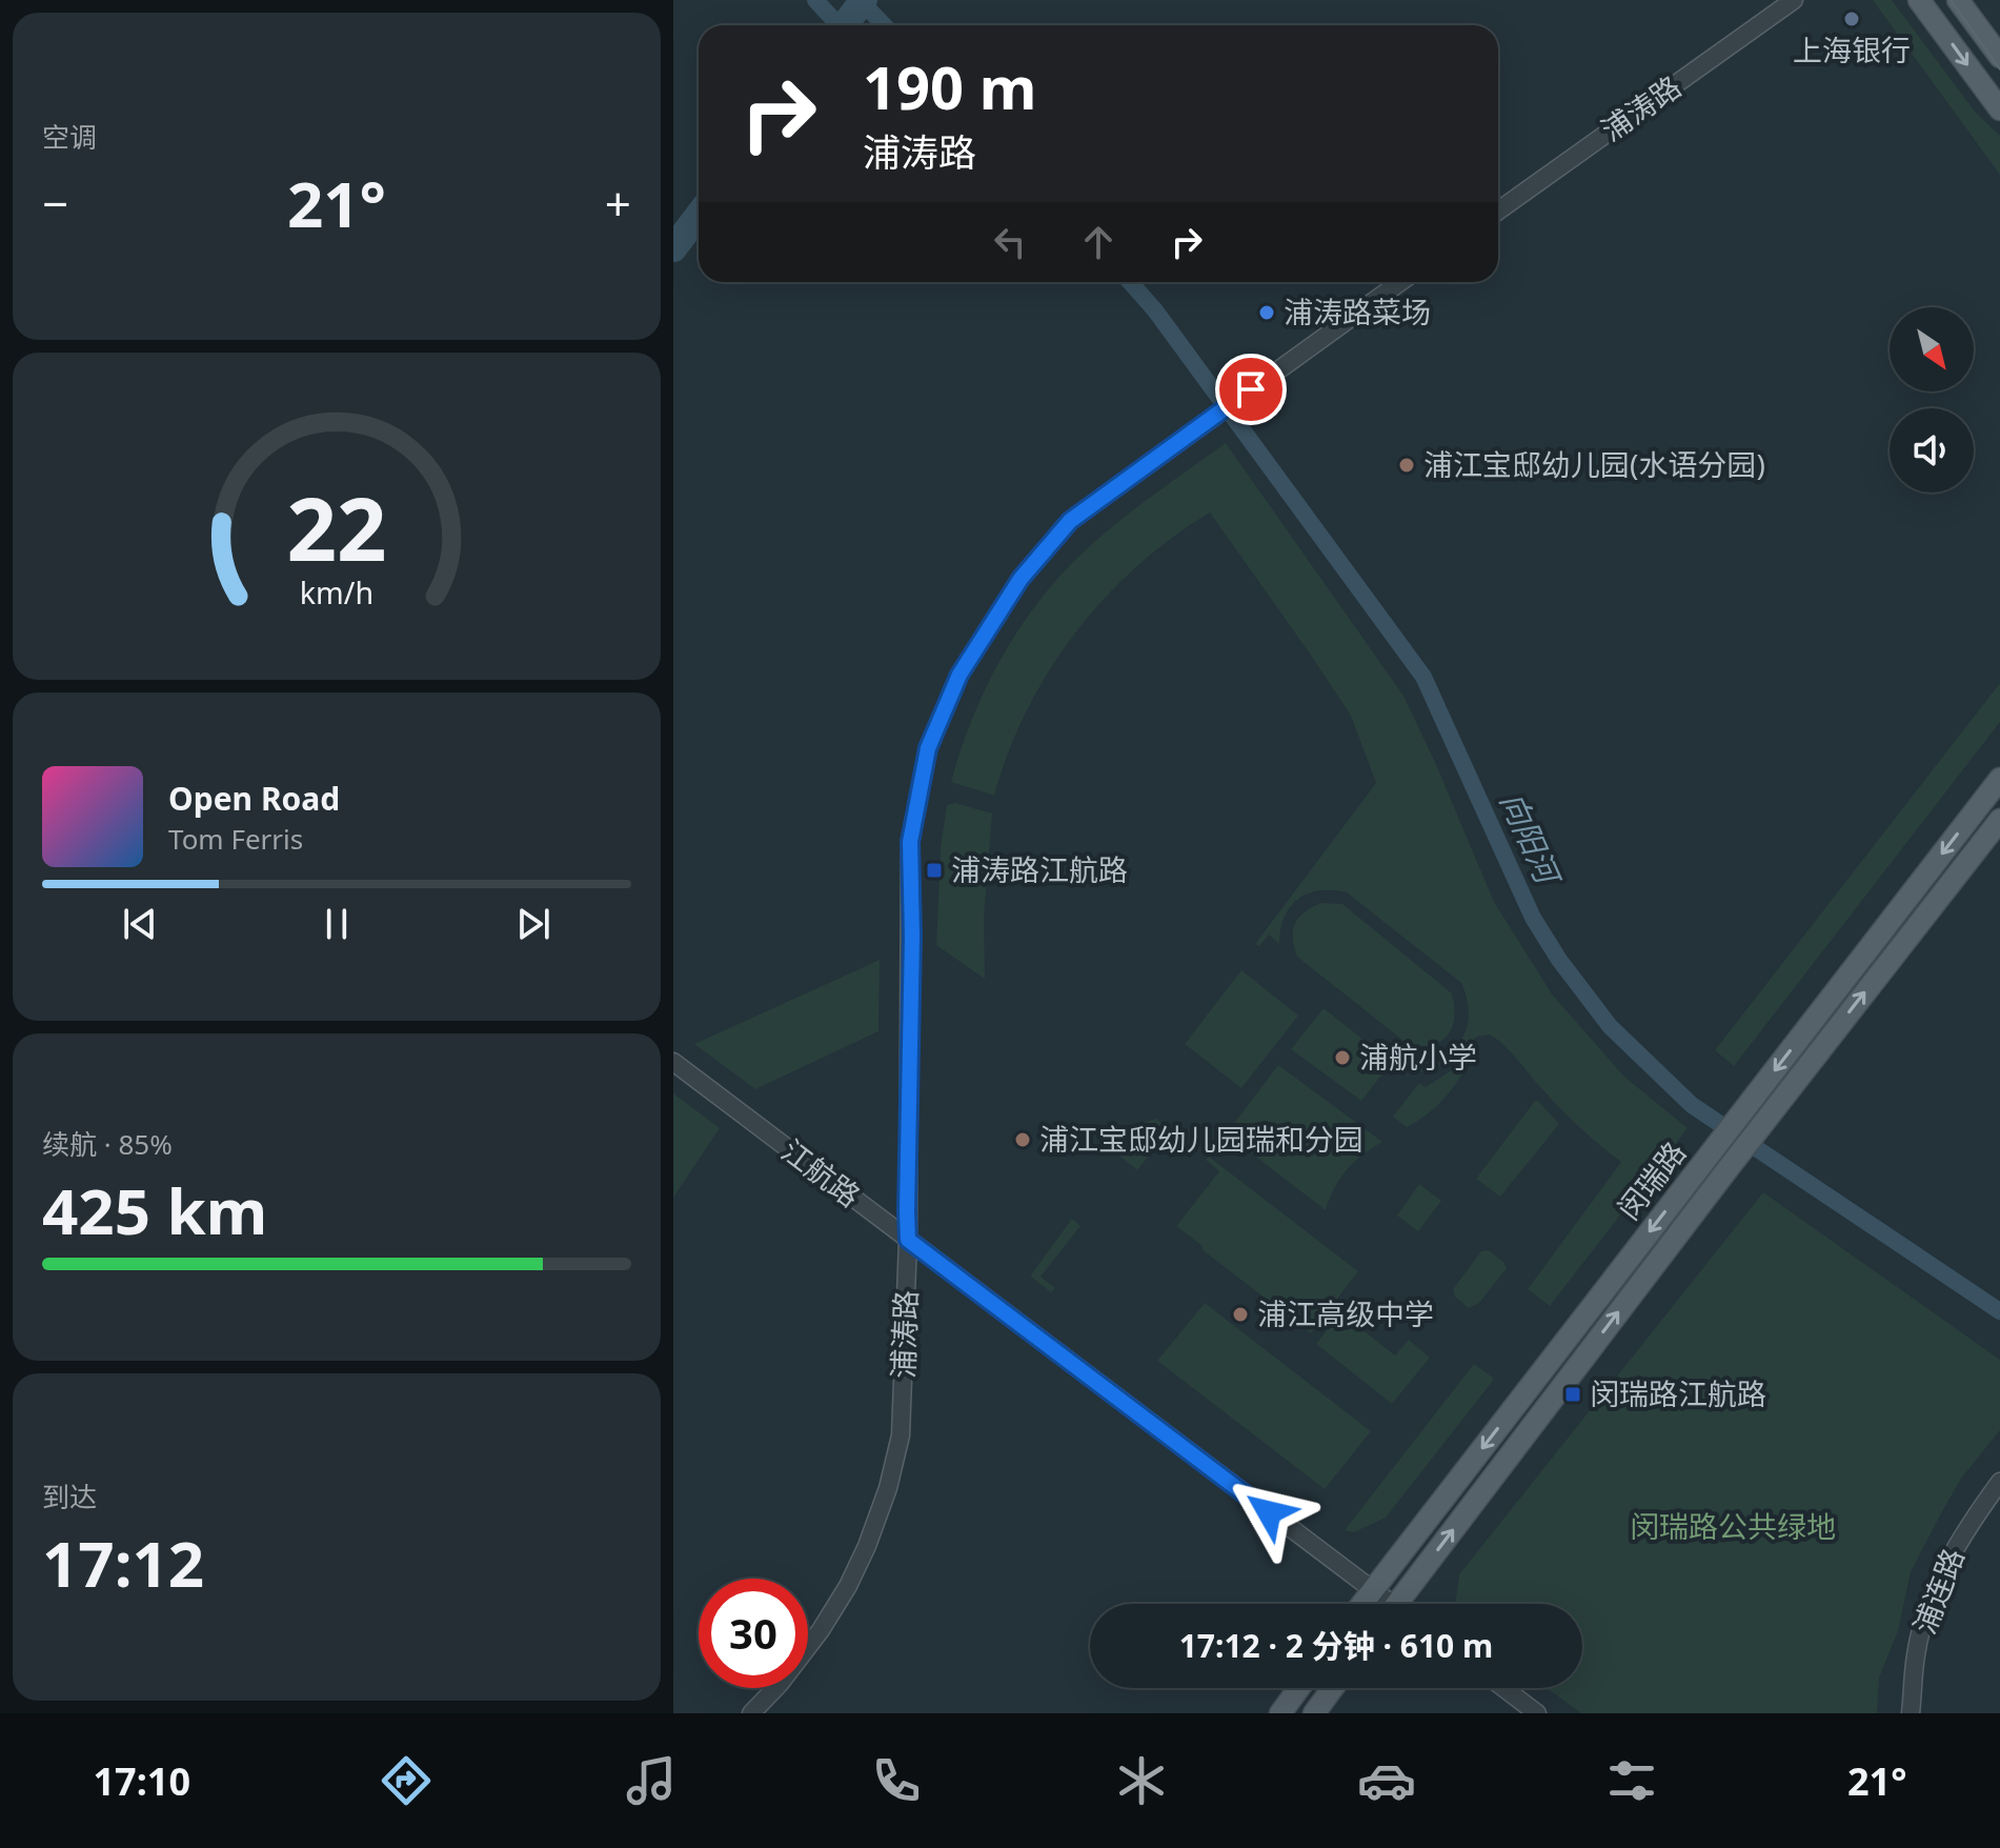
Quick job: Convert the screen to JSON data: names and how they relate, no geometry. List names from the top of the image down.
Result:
{
  "streets": {
    "main road": ["闵瑞路"],
    "street": ["浦涛路", "江航路", "浦连路"]
  },
  "crossings": [
    ["浦涛路", "江航路"],
    ["江航路", "闵瑞路"]
  ],
  "water": ["向阳河"],
  "parks": ["闵瑞路公共绿地"],
  "places": {
    "other": [
      "上海银行",
      "浦涛路菜场",
      "浦江宝邸幼儿园(水语分园)",
      "浦航小学",
      "浦江宝邸幼儿园瑞和分园",
      "浦江高级中学"
    ],
    "transit": ["浦涛路江航路", "闵瑞路江航路"]
  },
  "north": "bottom right",
  "page": {
    "tile": [
      "空调",
      ["续航 · 85%", "425 km"],
      ["到达", "17:12"]
    ],
    "turn": ["190 m", "浦涛路"],
    "heat": ["−", "21°", "+"],
    "song": ["Open Road", "Tom Ferris"],
    "limit": "30",
    "trip": "17:12 · 2 分钟 · 610 m",
    "tabs": ["17:10", "21°"],
    "gauge": ["22", "km/h"]
  }
}
